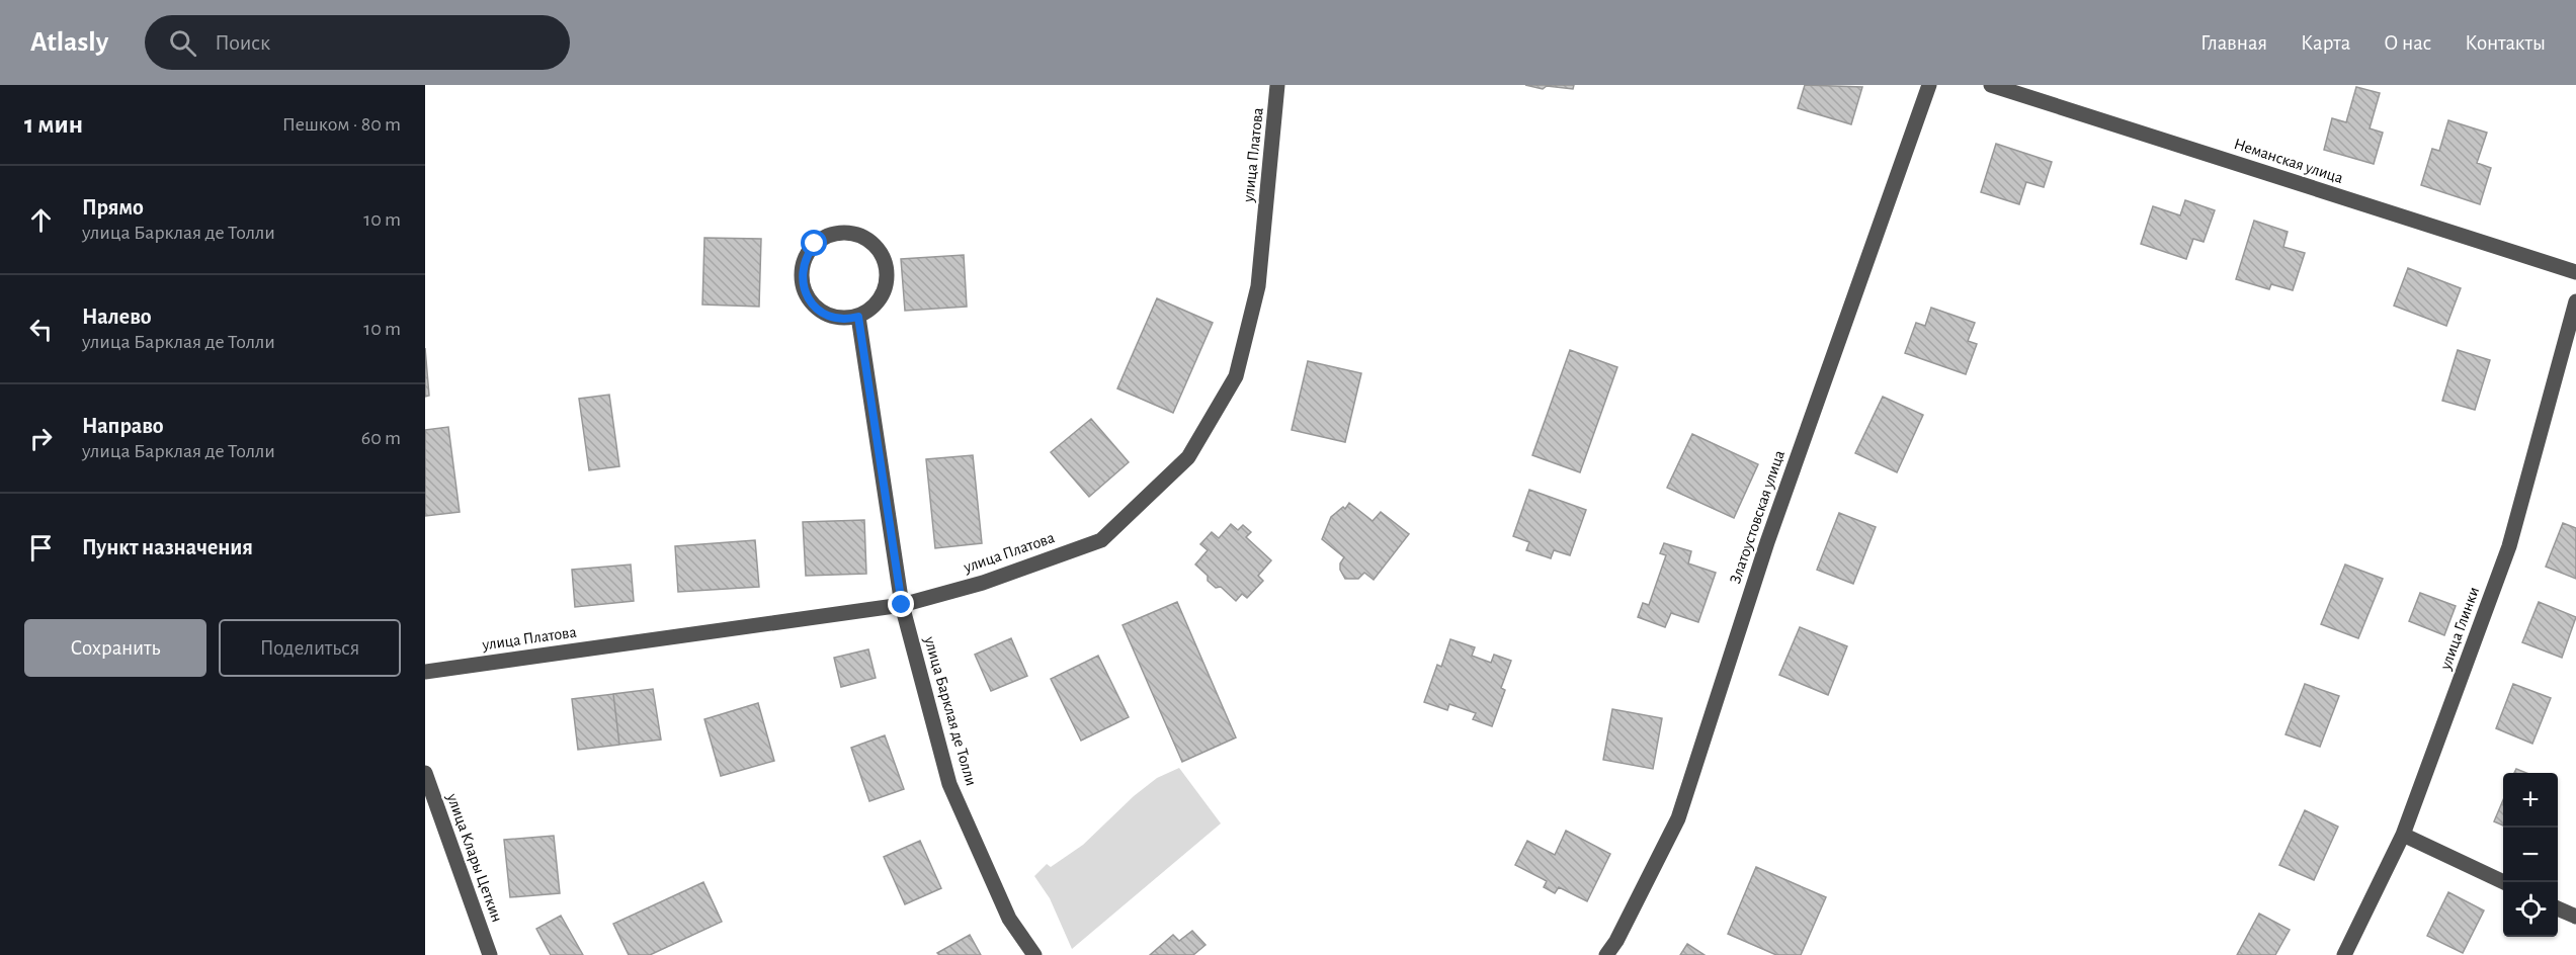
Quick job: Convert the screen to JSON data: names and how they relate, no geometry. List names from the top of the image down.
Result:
{
  "streets": {
    "street": [
      "улица Платова",
      "Неманская улица",
      "Златоустовская улица",
      "улица Глинки",
      "улица Барклая де Толли",
      "улица Клары Цеткин"
    ]
  },
  "crossings": [
    ["улица Платова", "улица Барклая де Толли"]
  ],
  "page": {
    "header": "Atlasly",
    "search": "Поиск",
    "nav": [
      "Главная",
      "Карта",
      "О нас",
      "Контакты"
    ],
    "heading": ["1 мин", "Пешком · 80 m"],
    "list": [
      ["Прямо", "улица Барклая де Толли", "10 m"],
      ["Налево", "улица Барклая де Толли", "10 m"],
      ["Направо", "улица Барклая де Толли", "60 m"],
      "Пункт назначения"
    ],
    "buttons": ["Сохранить", "Поделиться"],
    "map_buttons": ["+", "−"]
  }
}
